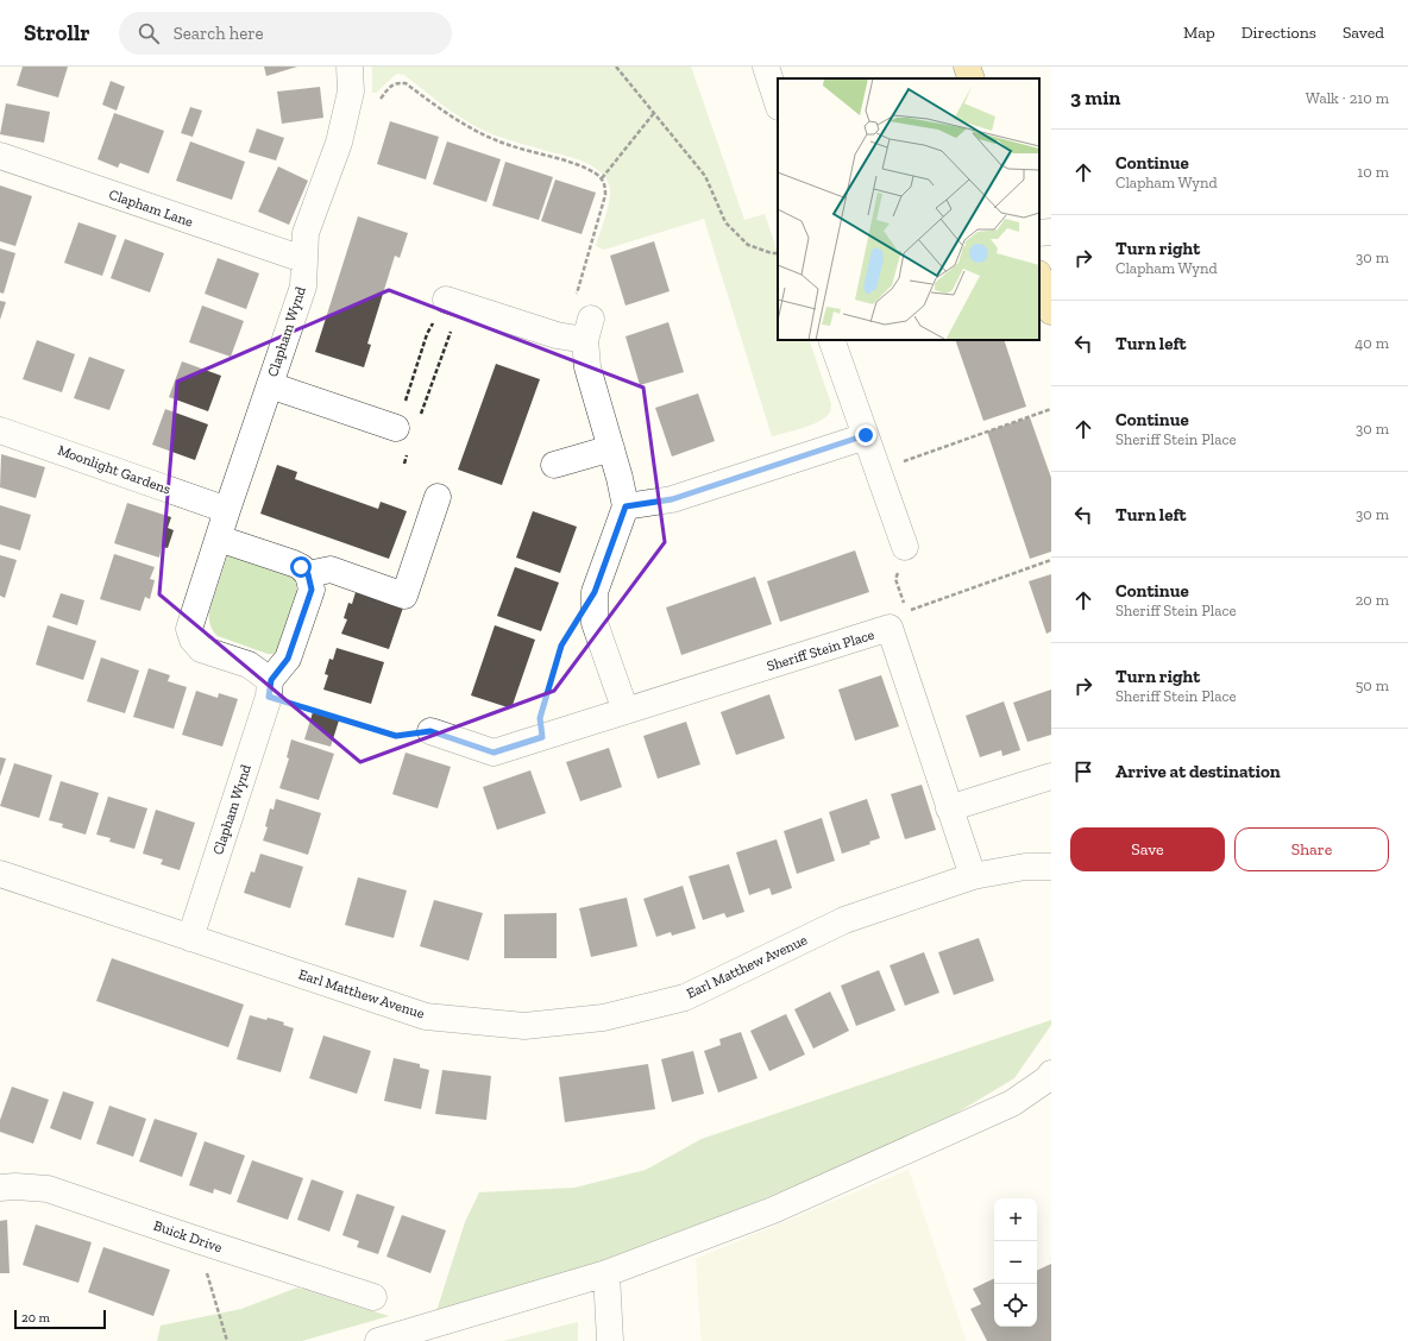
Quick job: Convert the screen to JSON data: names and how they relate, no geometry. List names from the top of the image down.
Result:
{
  "streets": {
    "street": [
      "Clapham Lane",
      "Clapham Wynd",
      "Moonlight Gardens",
      "Sheriff Stein Place",
      "Earl Matthew Avenue",
      "Buick Drive"
    ]
  },
  "crossings": [
    ["Clapham Lane", "Clapham Wynd"],
    ["Clapham Wynd", "Moonlight Gardens"],
    ["Clapham Wynd", "Earl Matthew Avenue"],
    ["Sheriff Stein Place", "Earl Matthew Avenue"]
  ],
  "scale_bar": "20 m",
  "page": {
    "header": "Strollr",
    "search": "Search here",
    "nav": ["Map", "Directions", "Saved"],
    "heading": ["3 min", "Walk · 210 m"],
    "list": [
      ["Continue", "Clapham Wynd", "10 m"],
      ["Turn right", "Clapham Wynd", "30 m"],
      ["Turn left", "40 m"],
      ["Continue", "Sheriff Stein Place", "30 m"],
      ["Turn left", "30 m"],
      ["Continue", "Sheriff Stein Place", "20 m"],
      ["Turn right", "Sheriff Stein Place", "50 m"],
      "Arrive at destination"
    ],
    "buttons": ["Save", "Share"],
    "map_buttons": ["+", "−"],
    "scale": "20 m"
  }
}
